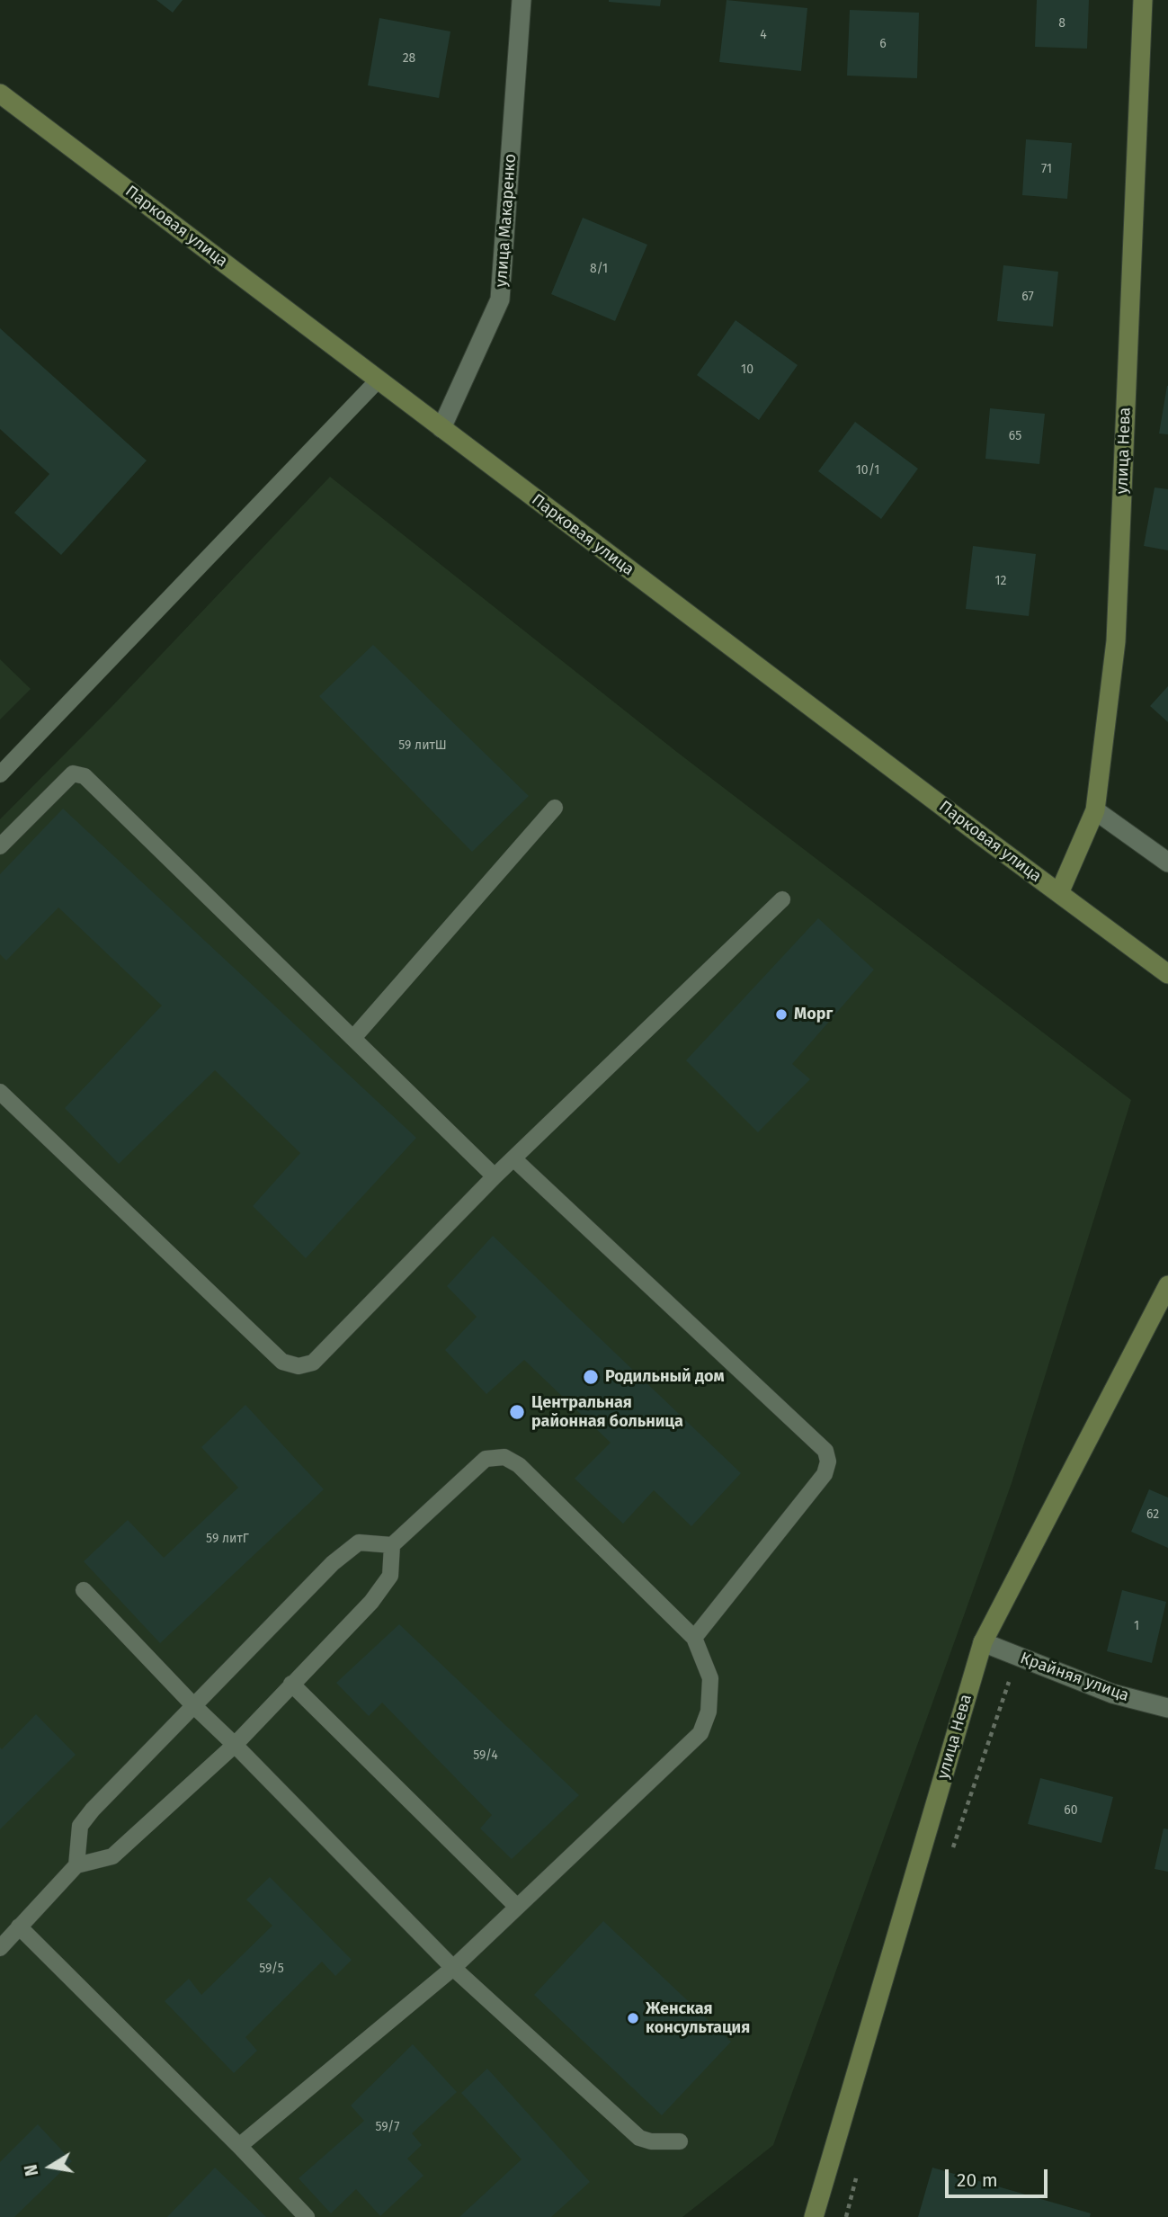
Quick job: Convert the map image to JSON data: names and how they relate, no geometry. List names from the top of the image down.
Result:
{
  "streets": {
    "main road": ["Парковая улица", "улица Нева"],
    "street": ["улица Макаренко", "Крайняя улица"]
  },
  "crossings": [
    ["улица Макаренко", "Парковая улица"],
    ["Парковая улица", "улица Нева"],
    ["улица Нева", "Крайняя улица"]
  ],
  "places": [
    "Морг",
    "Родильный дом",
    "Центральная районная больница",
    "Женская консультация"
  ],
  "house_numbers": [
    "8",
    "4",
    "6",
    "28",
    "71",
    "8/1",
    "67",
    "10",
    "65",
    "10/1",
    "12",
    "59 литШ",
    "62",
    "59 литГ",
    "1",
    "59/4",
    "60",
    "59/5",
    "59/7"
  ],
  "scale_bar": "20 m",
  "north": "left"
}
